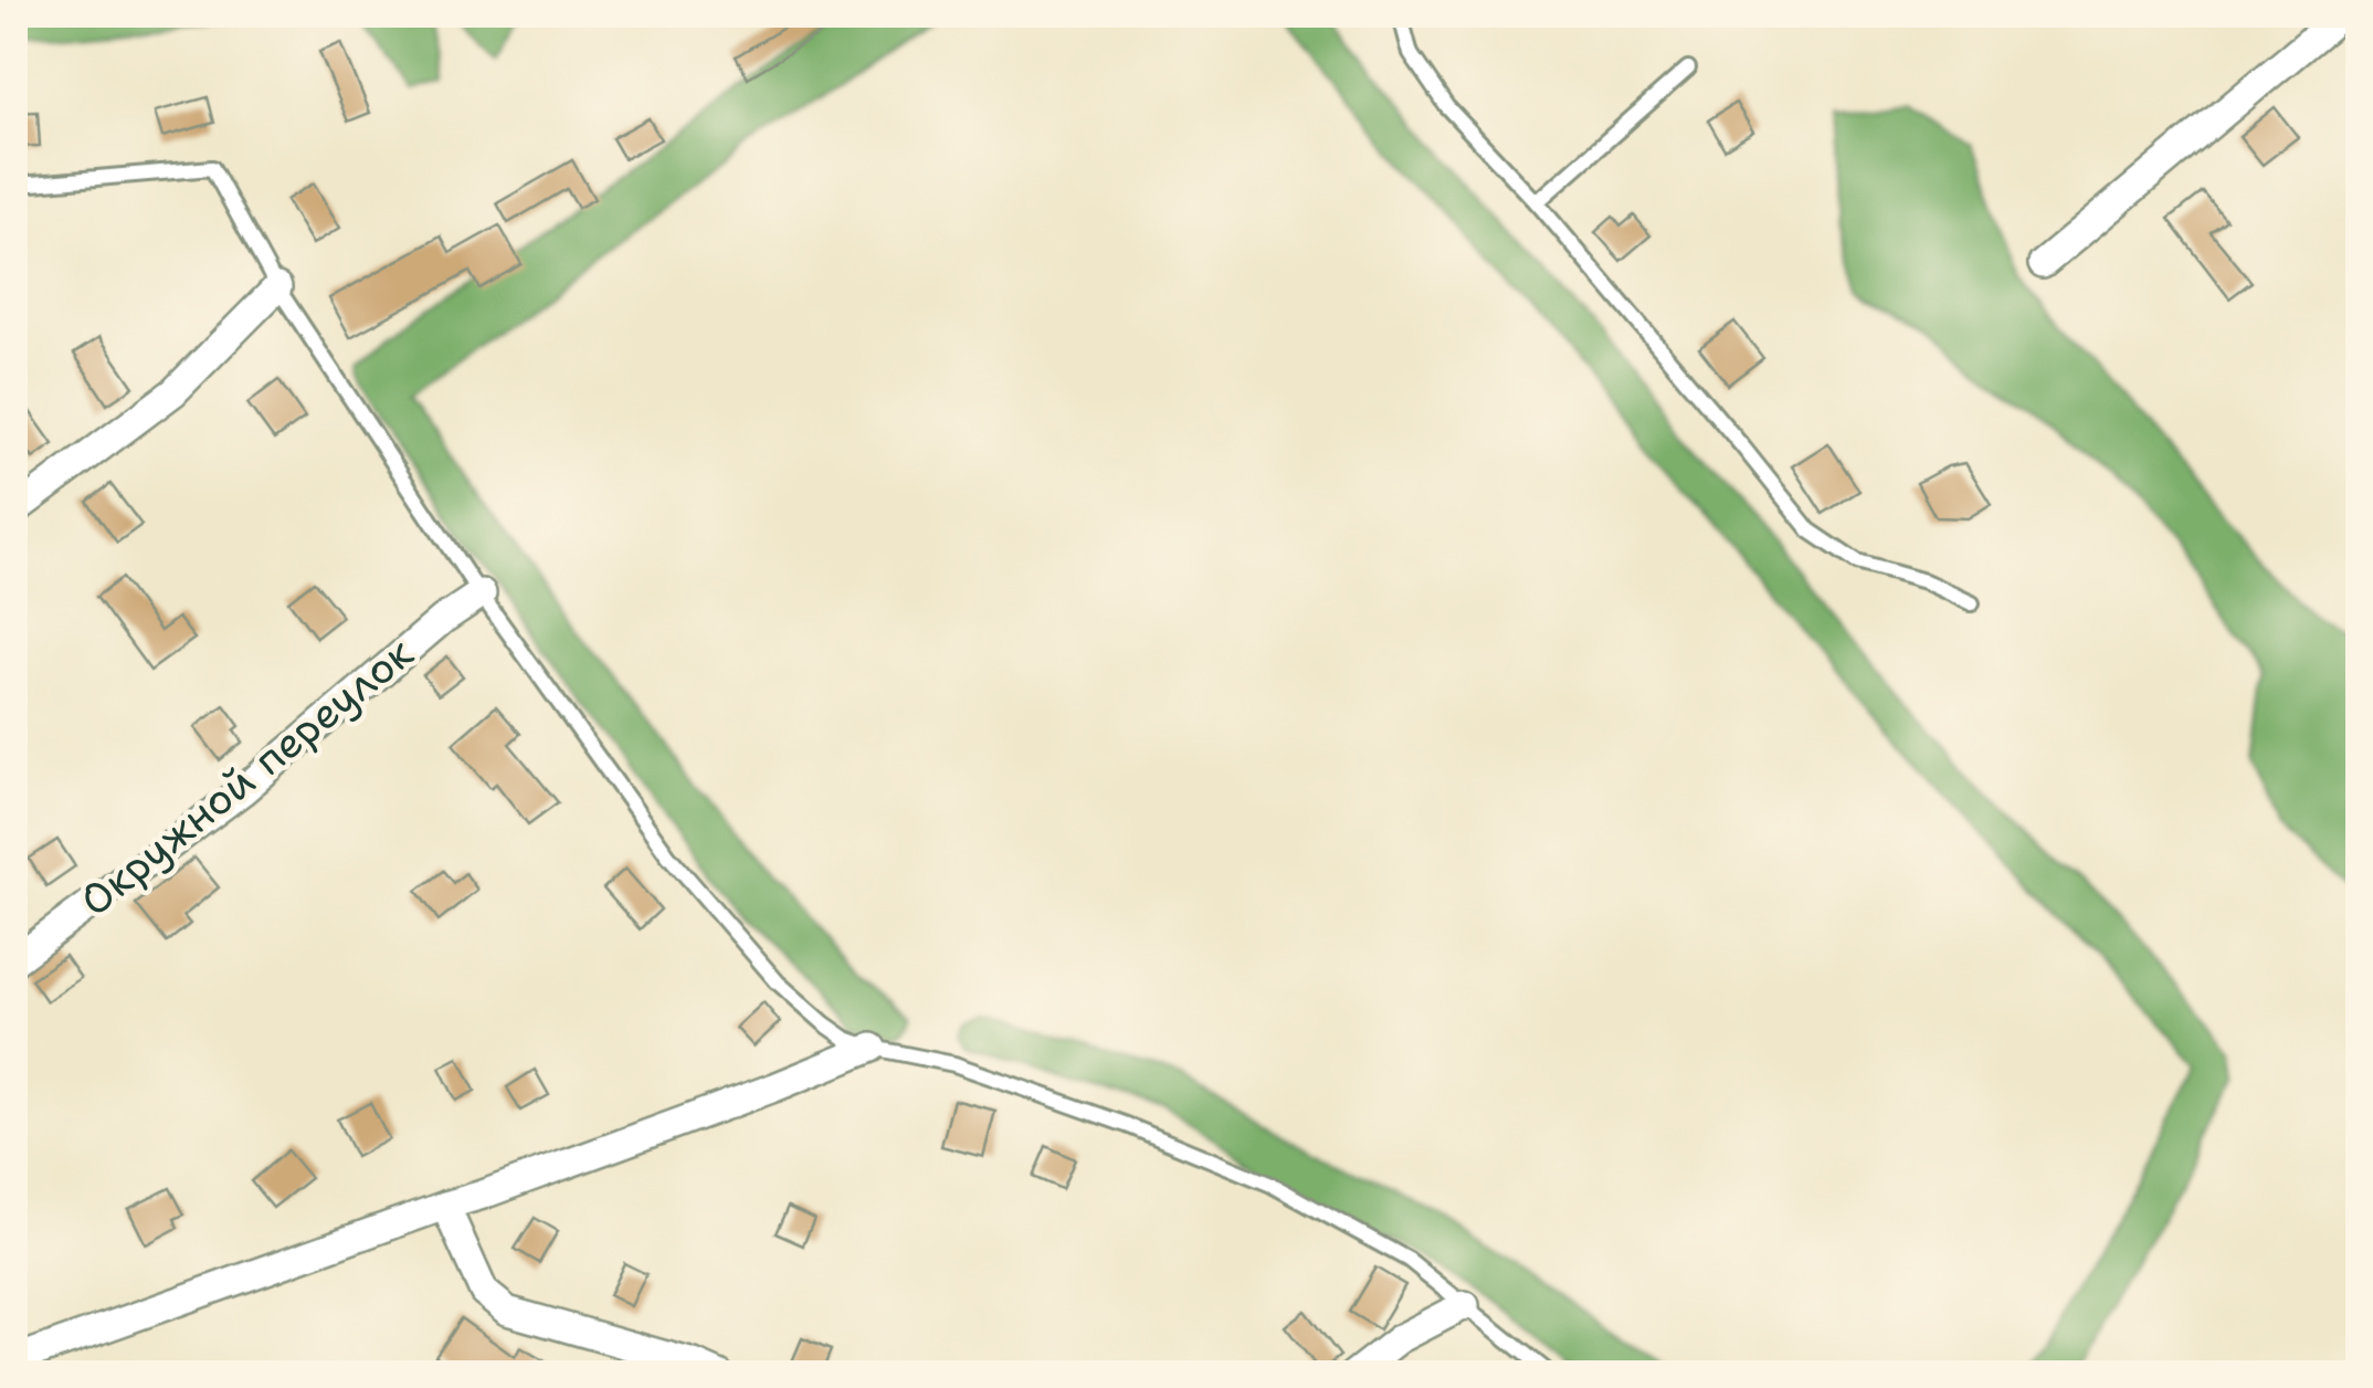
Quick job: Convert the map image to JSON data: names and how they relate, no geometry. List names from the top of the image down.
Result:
{
  "streets": {
    "street": ["Окружной переулок"]
  }
}
